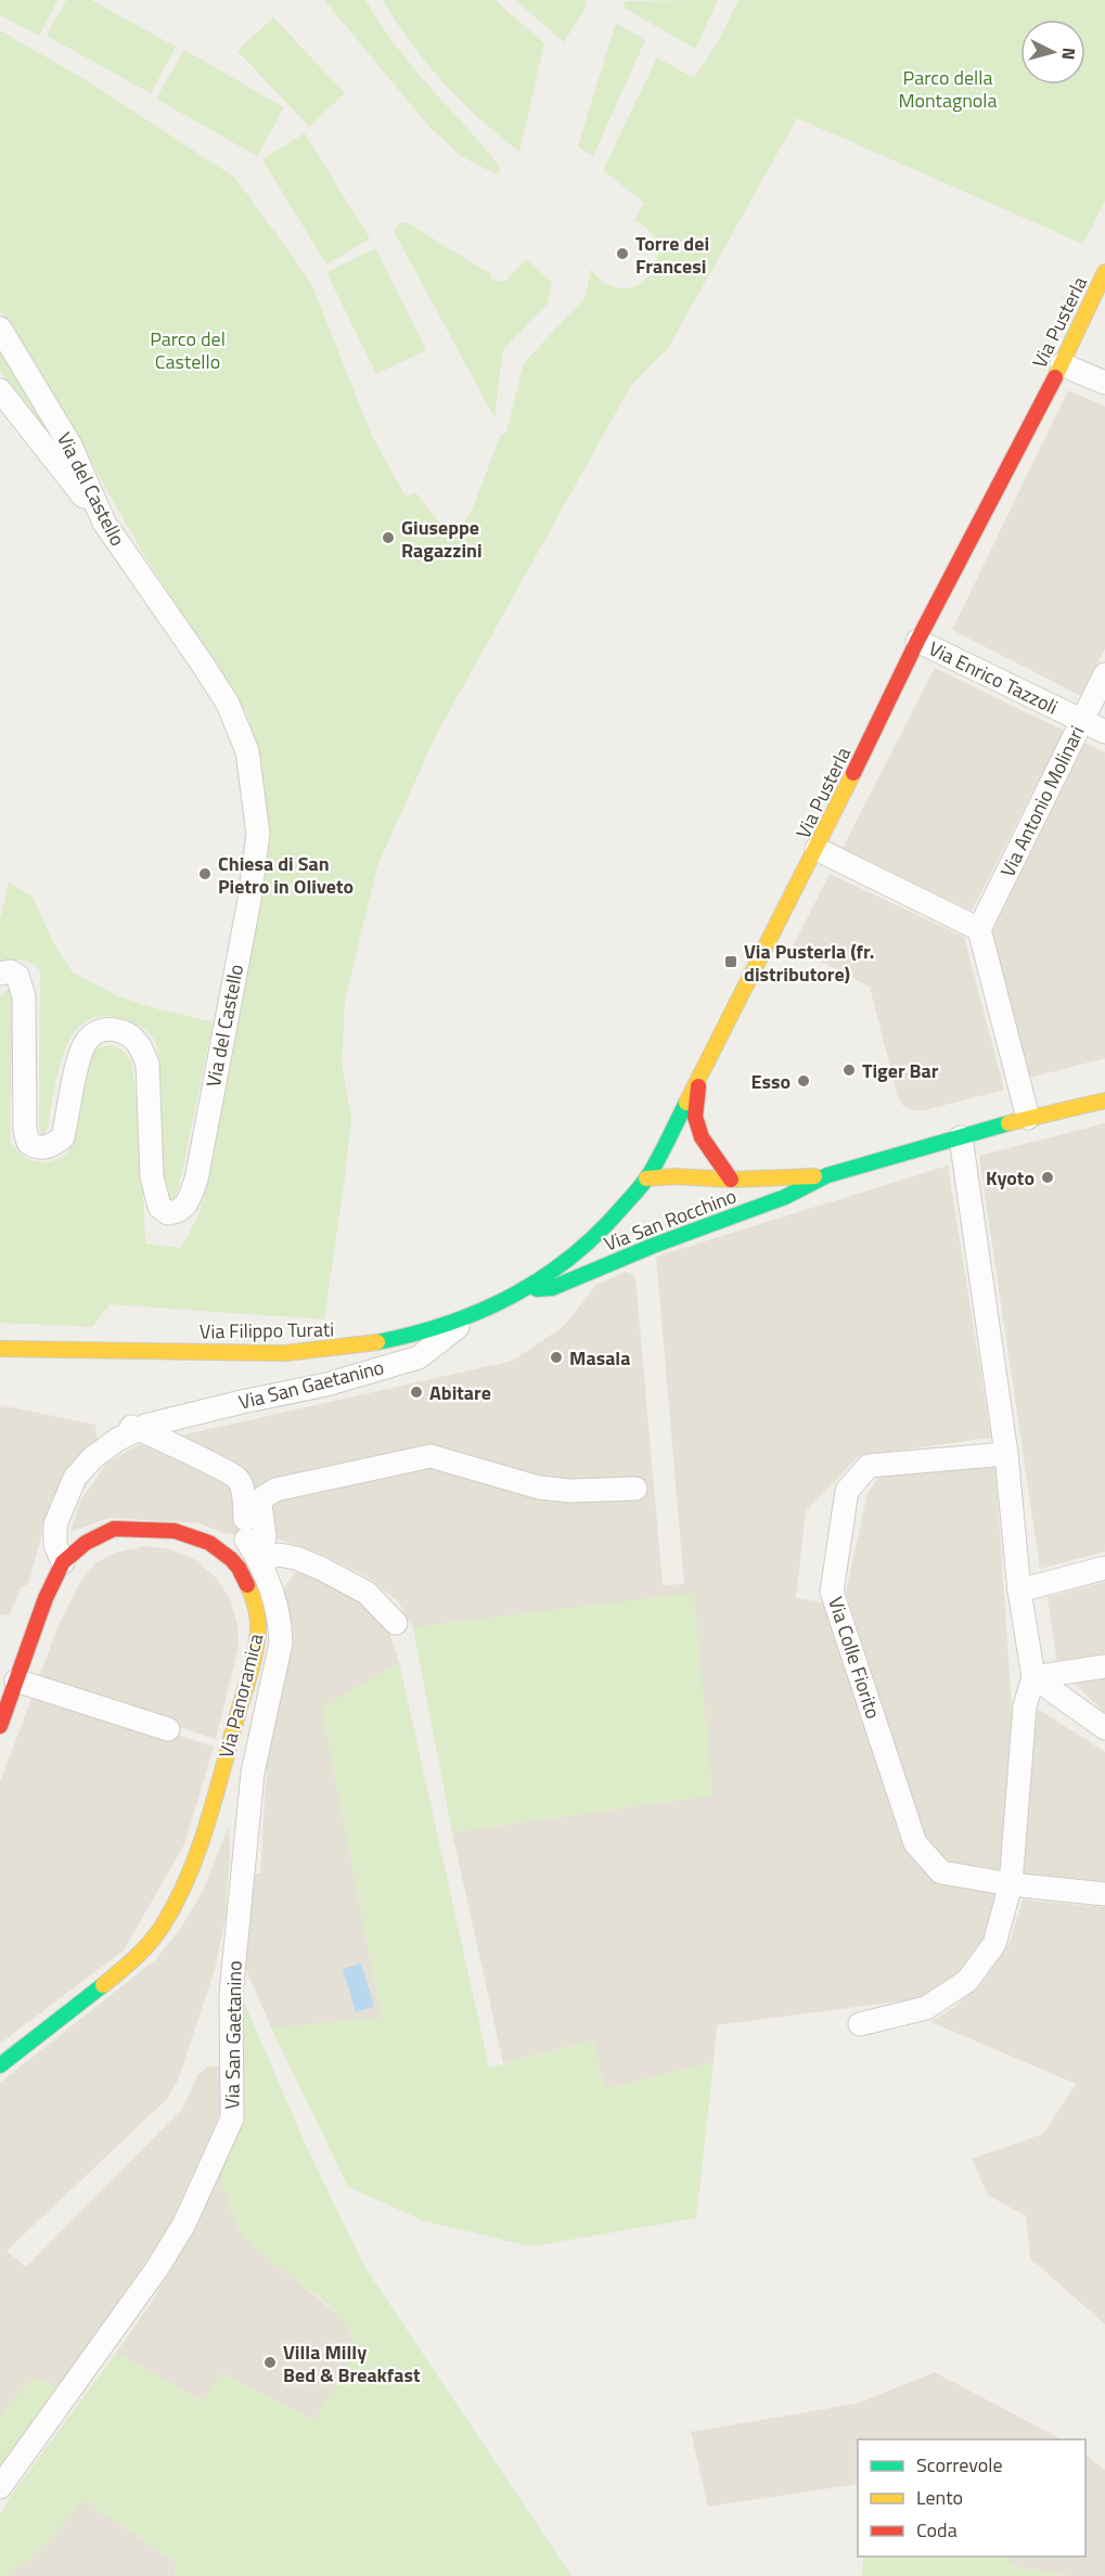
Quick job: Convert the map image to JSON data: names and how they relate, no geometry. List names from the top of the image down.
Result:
{
  "streets": {
    "street": [
      "Via Pusterla",
      "Via del Castello",
      "Via Enrico Tazzoli",
      "Via Antonio Molinari",
      "Via San Rocchino",
      "Via Filippo Turati",
      "Via San Gaetanino",
      "Via Colle Fiorito",
      "Via Panoramica"
    ]
  },
  "crossings": [
    ["Via Pusterla", "Via Enrico Tazzoli"],
    ["Via Pusterla", "Via San Rocchino"],
    ["Via Pusterla", "Via Filippo Turati"],
    ["Via Enrico Tazzoli", "Via Antonio Molinari"],
    ["Via San Rocchino", "Via Filippo Turati"],
    ["Via Filippo Turati", "Via San Gaetanino"],
    ["Via San Gaetanino", "Via Panoramica"]
  ],
  "parks": ["Parco della Montagnola", "Parco del Castello"],
  "places": {
    "other": [
      "Torre dei Francesi",
      "Giuseppe Ragazzini",
      "Chiesa di San Pietro in Oliveto",
      "Tiger Bar",
      "Esso",
      "Kyoto",
      "Masala",
      "Abitare",
      "Villa Milly Bed & Breakfast"
    ],
    "transit": ["Via Pusterla (fr. distributore)"]
  },
  "legend": ["Scorrevole", "Lento", "Coda"],
  "north": "right"
}
